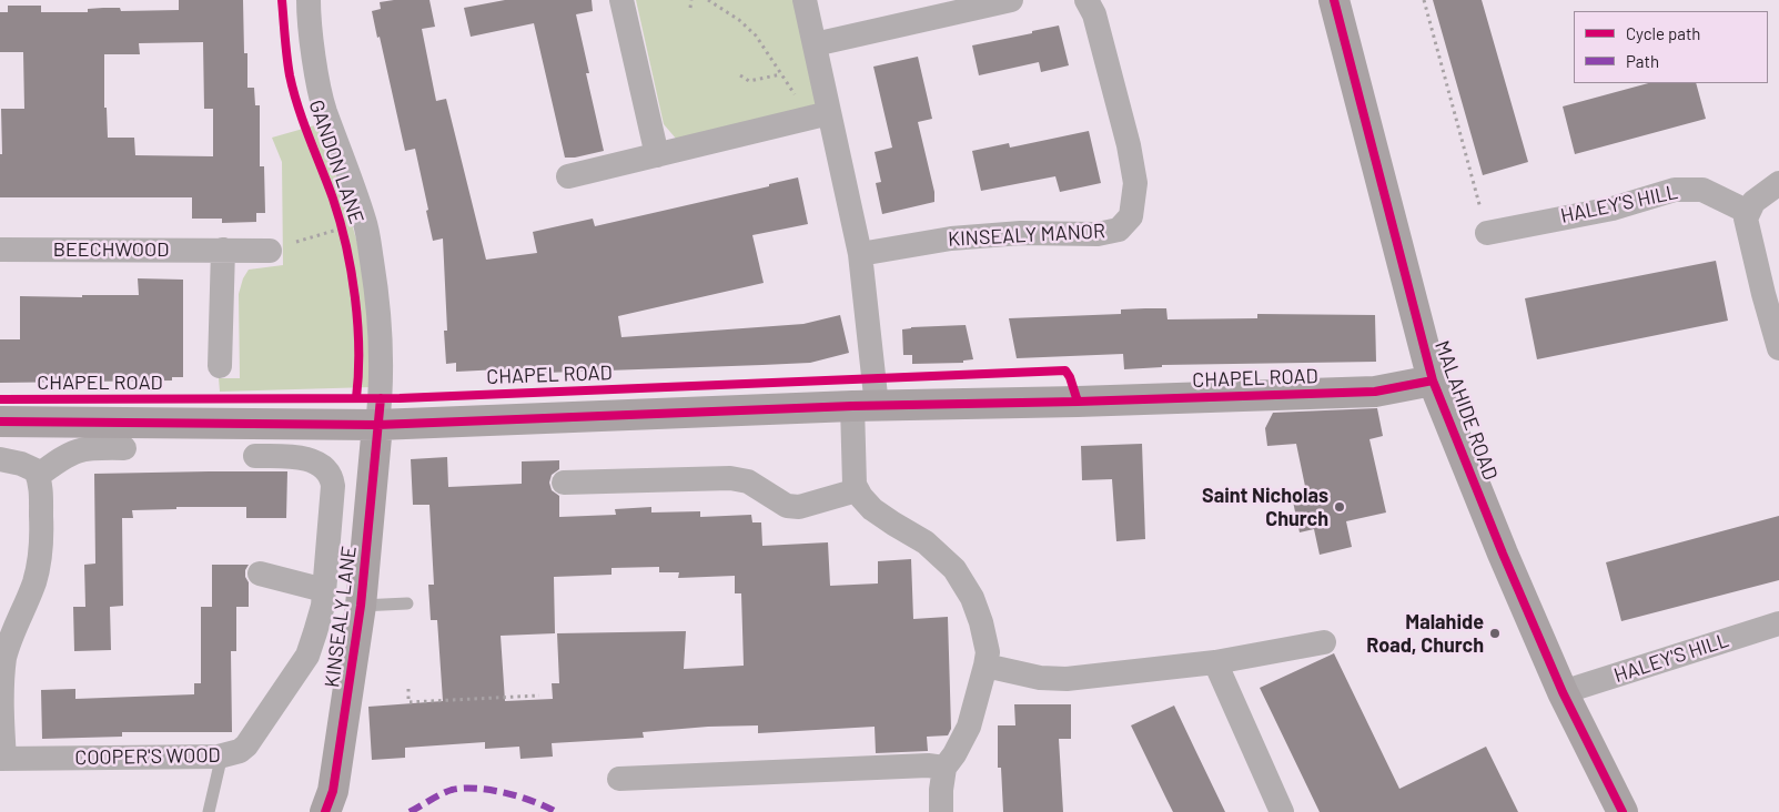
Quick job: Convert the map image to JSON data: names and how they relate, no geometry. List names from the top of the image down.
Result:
{
  "streets": {
    "street": [
      "GANDON LANE",
      "HALEY'S HILL",
      "KINSEALY MANOR",
      "BEECHWOOD",
      "CHAPEL ROAD",
      "MALAHIDE ROAD",
      "KINSEALY LANE",
      "COOPER'S WOOD"
    ]
  },
  "crossings": [
    ["GANDON LANE", "CHAPEL ROAD"],
    ["GANDON LANE", "KINSEALY LANE"],
    ["HALEY'S HILL", "MALAHIDE ROAD"],
    ["CHAPEL ROAD", "MALAHIDE ROAD"],
    ["CHAPEL ROAD", "KINSEALY LANE"]
  ],
  "places": ["Saint Nicholas Church", "Malahide Road, Church"],
  "legend": ["Cycle path", "Path"]
}
